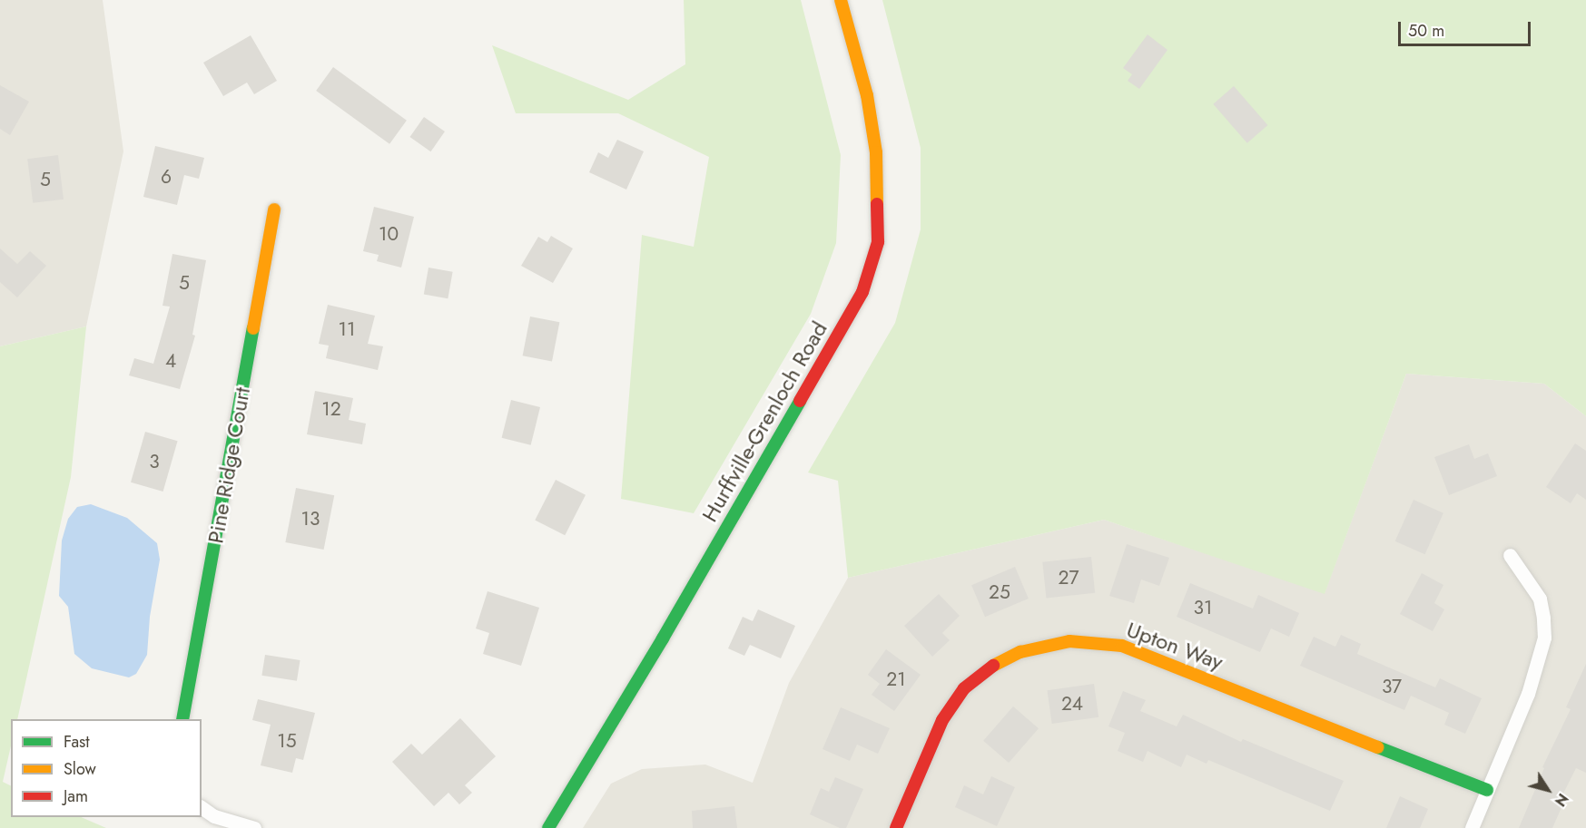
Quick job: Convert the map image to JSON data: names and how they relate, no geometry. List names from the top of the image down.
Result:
{
  "streets": {
    "street": ["Hurffville-Grenloch Road", "Pine Ridge Court", "Upton Way"]
  },
  "house_numbers": [
    "6",
    "5",
    "10",
    "5",
    "11",
    "4",
    "12",
    "3",
    "13",
    "27",
    "25",
    "31",
    "21",
    "37",
    "24",
    "15"
  ],
  "legend": ["Fast", "Slow", "Jam"],
  "scale_bar": "50 m",
  "north": "bottom right"
}
